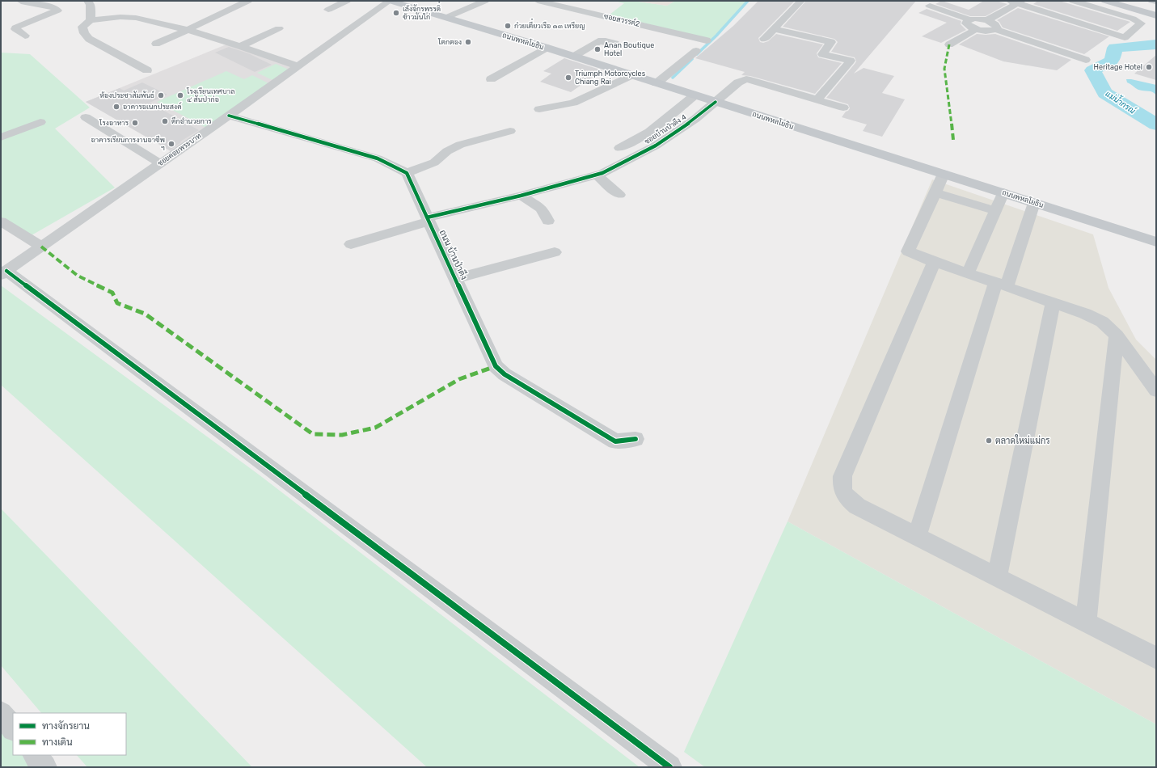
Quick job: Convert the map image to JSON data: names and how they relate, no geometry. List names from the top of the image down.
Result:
{
  "streets": {
    "main road": ["ถนนพหลโยธิน"],
    "street": [
      "ซอยสวรรค์2",
      "ซอยบ้านป่าตึง 4",
      "ซอยดอยพระบาท",
      "ถนน บ้านป่าตึง"
    ]
  },
  "crossings": [
    ["ถนนพหลโยธิน", "ซอยบ้านป่าตึง 4"],
    ["ถนนพหลโยธิน", "ซอยดอยพระบาท"],
    ["ซอยบ้านป่าตึง 4", "ถนน บ้านป่าตึง"]
  ],
  "water": ["แม่น้ำกรณ์"],
  "places": [
    "เล้งจักรพรรดิ์ ข้าวมันไก่",
    "ก๋วยเตี๋ยวเรือ ๑๓ เหรียญ",
    "โตกตอง",
    "Anan Boutique Hotel",
    "Heritage Hotel",
    "Triumph Motorcycles Chiang Rai",
    "ห้องประชาสัมพันธ์",
    "โรงเรียนเทศบาล ๔ สันป่าก่อ",
    "อาคารอเนกประสงค์",
    "ตึกอำนวยการ",
    "โรงอาหาร",
    "อาคารเรียนการงานอาชีพ ฯ",
    "ตลาดใหม่แม่กร"
  ],
  "legend": ["ทางจักรยาน", "ทางเดิน"]
}
